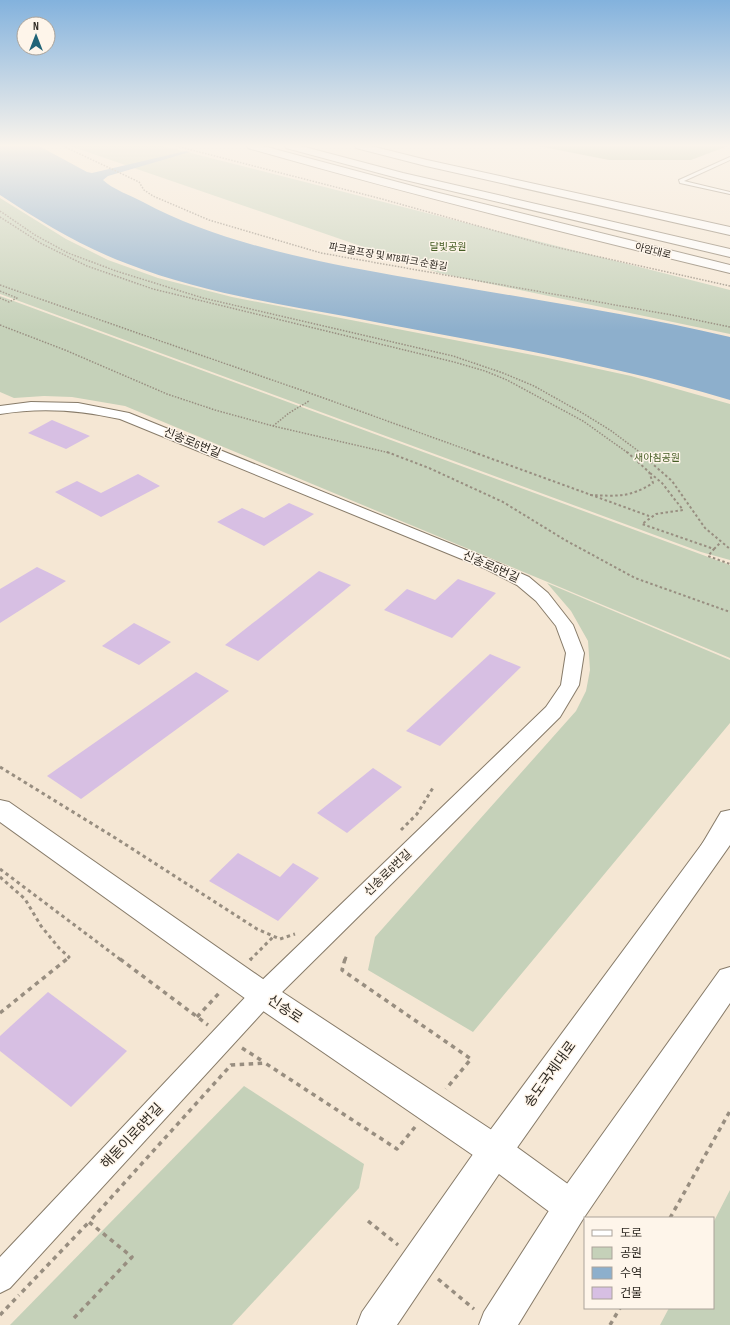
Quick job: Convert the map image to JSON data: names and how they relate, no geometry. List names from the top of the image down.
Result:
{
  "streets": {
    "main road": ["아암대로", "신송로", "송도국제대로"],
    "street": ["신송로6번길", "해돋이로6번길"],
    "path": ["파크골프장 및 MTB파크 순환길"]
  },
  "crossings": [
    ["신송로6번길", "신송로"],
    ["신송로6번길", "해돋이로6번길"],
    ["신송로", "송도국제대로"],
    ["신송로", "해돋이로6번길"]
  ],
  "parks": ["달빛공원", "새아침공원"],
  "legend": [
    "도로",
    "공원",
    "수역",
    "건물"
  ],
  "north": "top"
}
